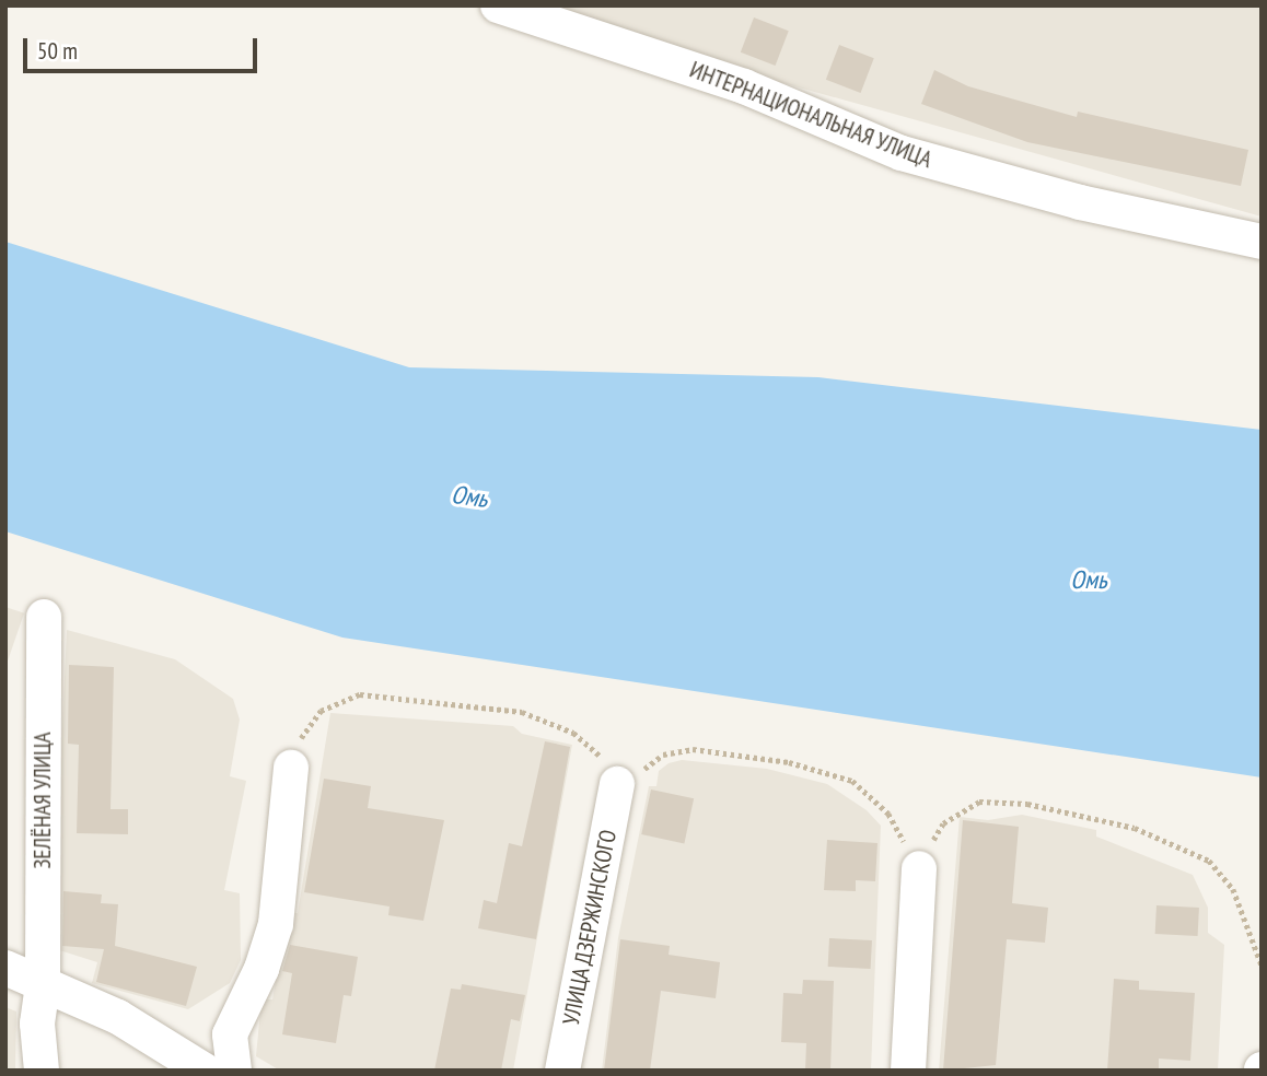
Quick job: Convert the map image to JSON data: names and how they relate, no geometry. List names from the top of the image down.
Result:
{
  "streets": {
    "street": ["ИНТЕРНАЦИОНАЛЬНАЯ УЛИЦА", "ЗЕЛЁНАЯ УЛИЦА", "УЛИЦА ДЗЕРЖИНСКОГО"]
  },
  "water": ["Омь"],
  "scale_bar": "50 m"
}
